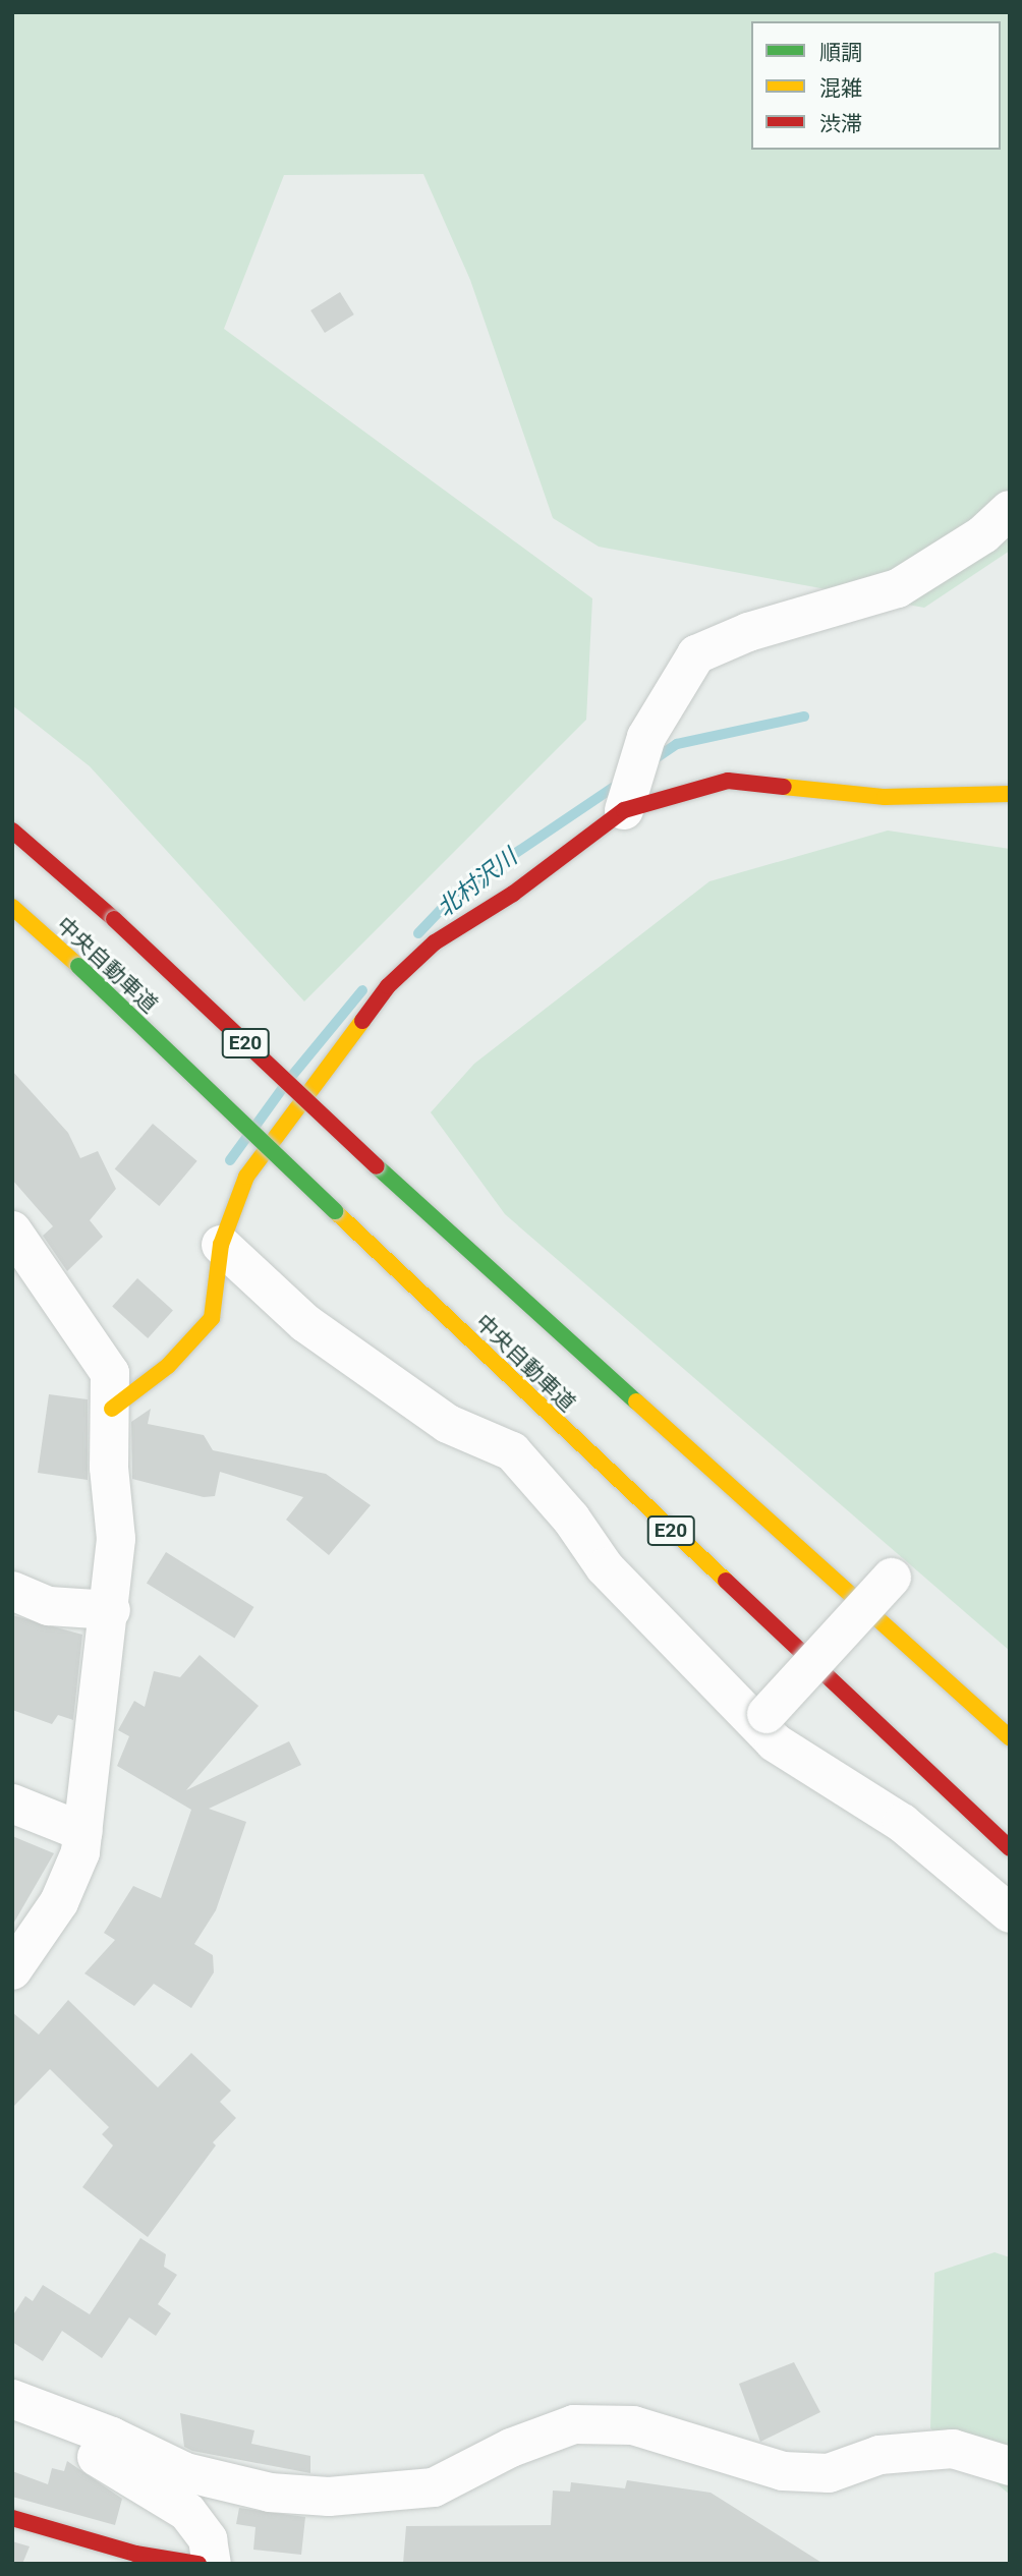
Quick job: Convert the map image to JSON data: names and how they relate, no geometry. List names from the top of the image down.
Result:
{
  "streets": {
    "main road": ["中央自動車道", "E20"]
  },
  "water": ["北村沢川"],
  "legend": ["順調", "混雑", "渋滞"]
}
